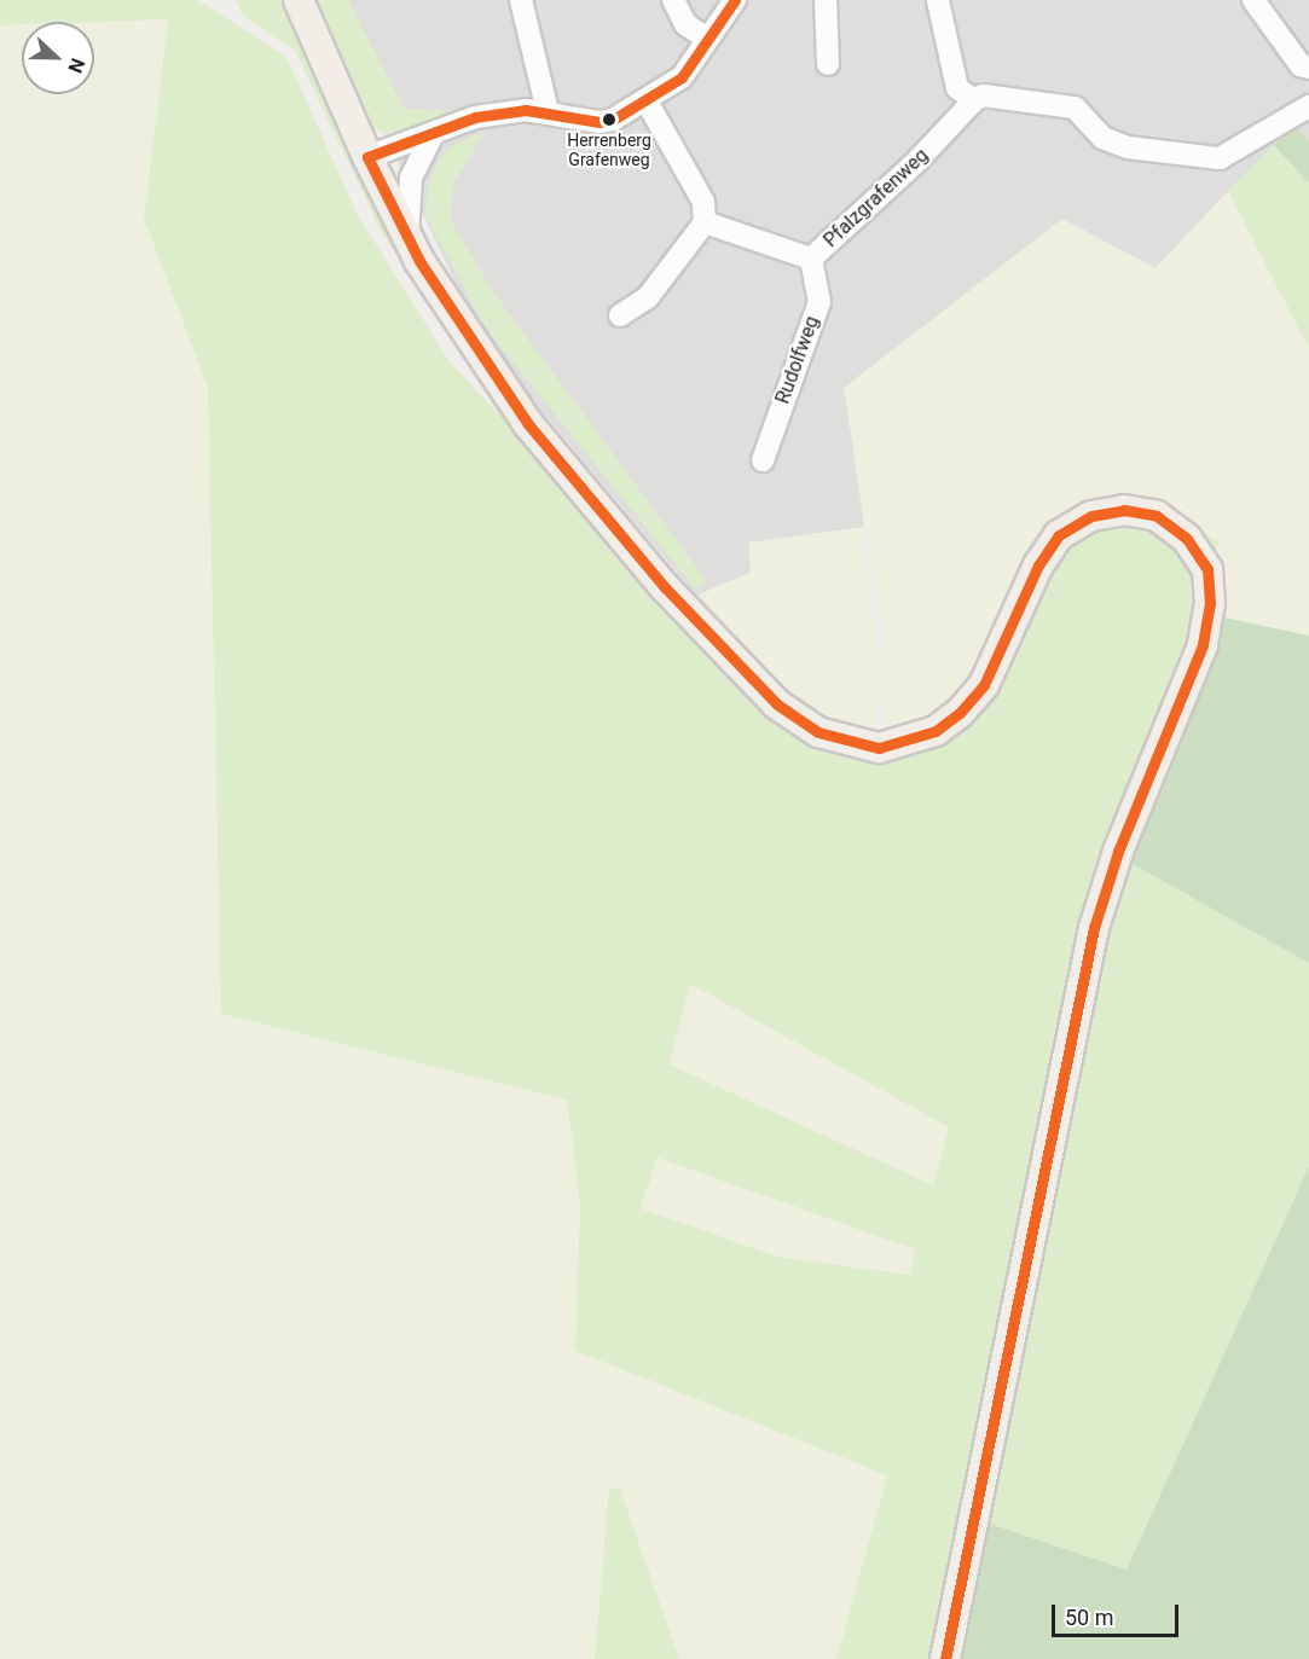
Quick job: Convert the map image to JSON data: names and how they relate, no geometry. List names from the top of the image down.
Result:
{
  "streets": {
    "street": ["Pfalzgrafenweg", "Rudolfweg"]
  },
  "crossings": [
    ["Pfalzgrafenweg", "Rudolfweg"]
  ],
  "places": ["Herrenberg Grafenweg"],
  "scale_bar": "50 m",
  "north": "right"
}
